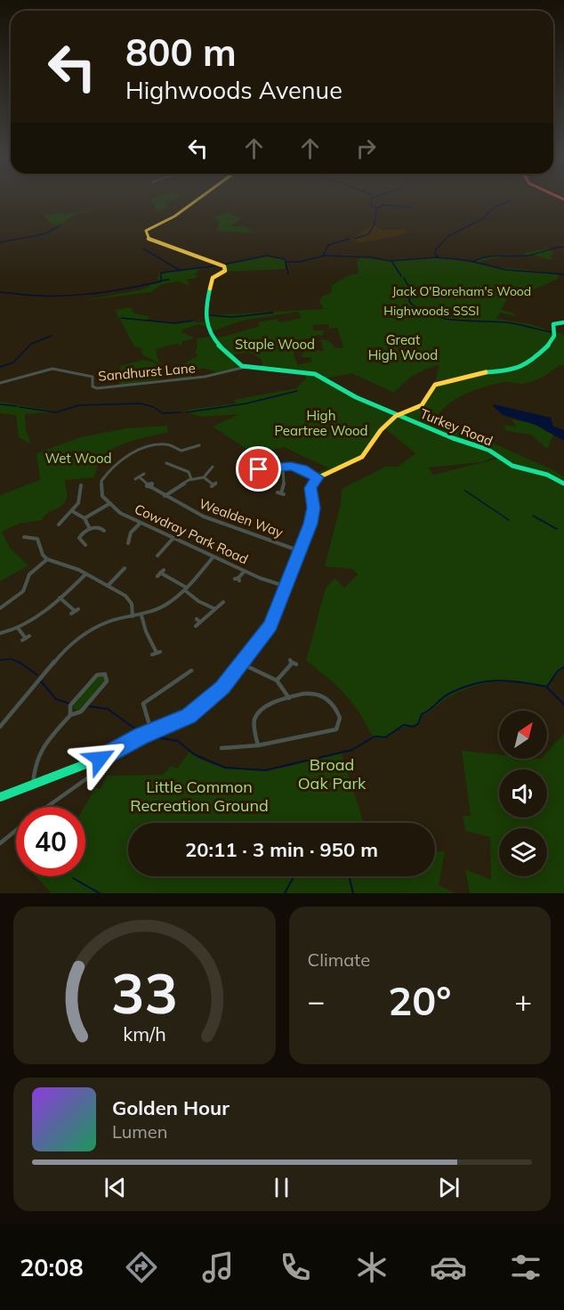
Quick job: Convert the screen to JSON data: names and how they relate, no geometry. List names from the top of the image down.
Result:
{
  "streets": {
    "street": [
      "Sandhurst Lane",
      "Turkey Road",
      "Wealden Way",
      "Cowdray Park Road"
    ]
  },
  "crossings": [
    ["Sandhurst Lane", "Turkey Road"]
  ],
  "parks": [
    "Jack O'Boreham's Wood",
    "Highwoods SSSI",
    "Great High Wood",
    "Staple Wood",
    "High Peartree Wood",
    "Wet Wood",
    "Broad Oak Park",
    "Little Common Recreation Ground"
  ],
  "north": "top right",
  "page": {
    "turn": ["800 m", "Highwoods Avenue"],
    "limit": "40",
    "trip": "20:11 · 3 min · 950 m",
    "tile": "Climate",
    "heat": ["−", "20°", "+"],
    "song": ["Golden Hour", "Lumen"],
    "tabs": "20:08",
    "gauge": ["33", "km/h"]
  }
}
